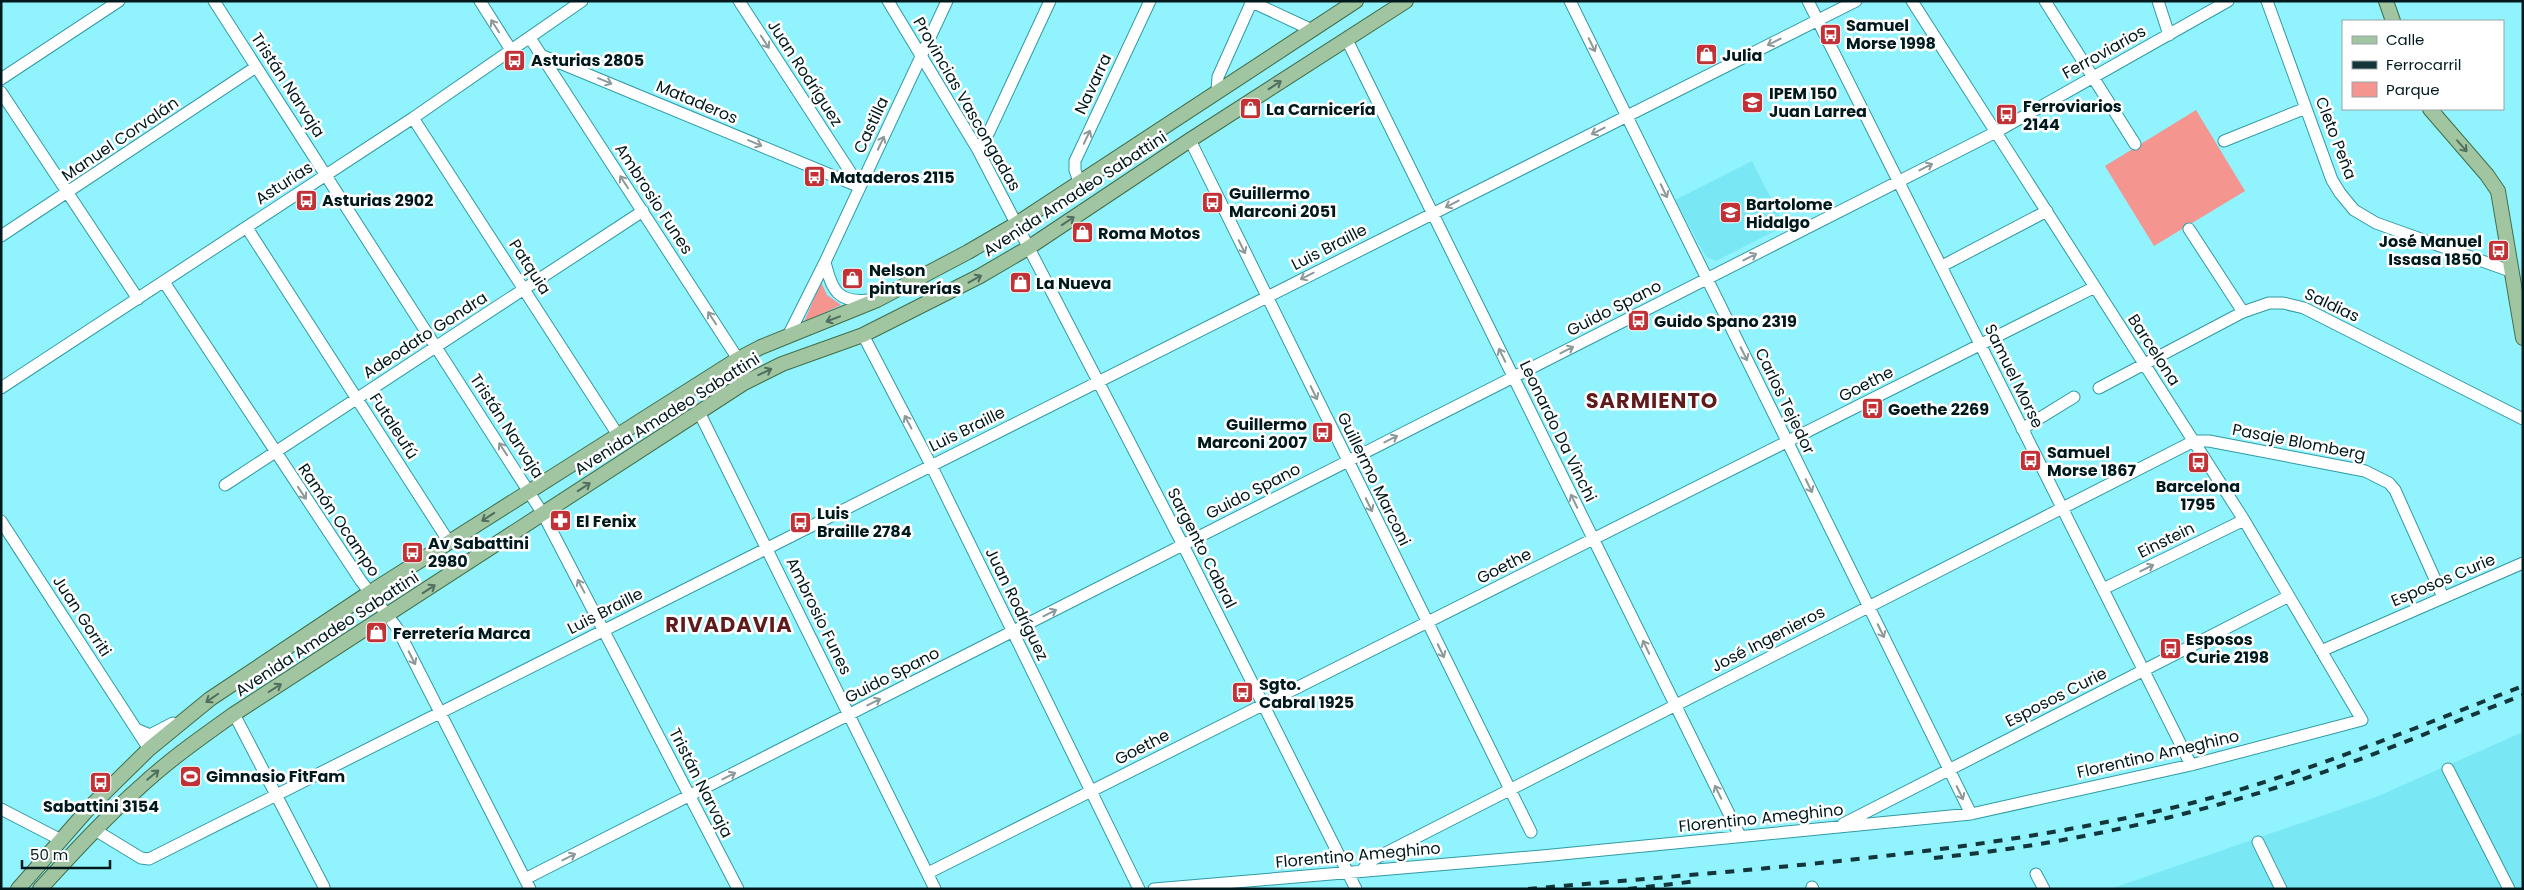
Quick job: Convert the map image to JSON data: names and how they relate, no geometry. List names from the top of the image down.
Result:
{
  "streets": {
    "main road": ["Avenida Amadeo Sabattini"],
    "street": [
      "Ferroviarios",
      "Juan Rodríguez",
      "Navarra",
      "Tristán Narvaja",
      "Mataderos",
      "Provincias Vascongadas",
      "Castilla",
      "Cleto Peña",
      "Manuel Corvalán",
      "Asturias",
      "Ambrosio Funes",
      "Luis Braille",
      "Patquia",
      "Saldias",
      "Guido Spano",
      "Adeodato Gondra",
      "Barcelona",
      "Samuel Morse",
      "Goethe",
      "Carlos Tejedor",
      "Futaleufú",
      "Leonardo Da Vinchi",
      "Pasaje Blomberg",
      "Guillermo Marconi",
      "Ramón Ocampo",
      "Einstein",
      "Sargento Cabral",
      "Esposos Curie",
      "Juan Gorriti",
      "José Ingenieros",
      "Florentino Ameghino"
    ]
  },
  "crossings": [
    ["Ferroviarios", "Guido Spano"],
    ["Ferroviarios", "Barcelona"],
    ["Juan Rodríguez", "Mataderos"],
    ["Juan Rodríguez", "Castilla"],
    ["Juan Rodríguez", "Avenida Amadeo Sabattini"],
    ["Juan Rodríguez", "Luis Braille"],
    ["Juan Rodríguez", "Guido Spano"],
    ["Juan Rodríguez", "Goethe"],
    ["Navarra", "Avenida Amadeo Sabattini"],
    ["Tristán Narvaja", "Manuel Corvalán"],
    ["Tristán Narvaja", "Asturias"],
    ["Tristán Narvaja", "Avenida Amadeo Sabattini"],
    ["Tristán Narvaja", "Luis Braille"],
    ["Tristán Narvaja", "Guido Spano"],
    ["Tristán Narvaja", "Adeodato Gondra"],
    ["Mataderos", "Castilla"],
    ["Mataderos", "Ambrosio Funes"],
    ["Provincias Vascongadas", "Castilla"],
    ["Provincias Vascongadas", "Avenida Amadeo Sabattini"],
    ["Provincias Vascongadas", "Sargento Cabral"],
    ["Castilla", "Avenida Amadeo Sabattini"],
    ["Asturias", "Patquia"],
    ["Asturias", "Futaleufú"],
    ["Asturias", "Ramón Ocampo"],
    ["Avenida Amadeo Sabattini", "Ambrosio Funes"],
    ["Avenida Amadeo Sabattini", "Luis Braille"],
    ["Avenida Amadeo Sabattini", "Patquia"],
    ["Avenida Amadeo Sabattini", "Futaleufú"],
    ["Avenida Amadeo Sabattini", "Leonardo Da Vinchi"],
    ["Avenida Amadeo Sabattini", "Guillermo Marconi"],
    ["Avenida Amadeo Sabattini", "Ramón Ocampo"],
    ["Avenida Amadeo Sabattini", "Sargento Cabral"],
    ["Avenida Amadeo Sabattini", "Juan Gorriti"],
    ["Ambrosio Funes", "Luis Braille"],
    ["Ambrosio Funes", "Guido Spano"],
    ["Ambrosio Funes", "Adeodato Gondra"],
    ["Ambrosio Funes", "Goethe"],
    ["Luis Braille", "Samuel Morse"],
    ["Luis Braille", "Carlos Tejedor"],
    ["Luis Braille", "Leonardo Da Vinchi"],
    ["Luis Braille", "Guillermo Marconi"],
    ["Luis Braille", "Ramón Ocampo"],
    ["Luis Braille", "Sargento Cabral"],
    ["Patquia", "Adeodato Gondra"],
    ["Saldias", "Barcelona"],
    ["Guido Spano", "Barcelona"],
    ["Guido Spano", "Samuel Morse"],
    ["Guido Spano", "Carlos Tejedor"],
    ["Guido Spano", "Leonardo Da Vinchi"],
    ["Guido Spano", "Guillermo Marconi"],
    ["Guido Spano", "Ramón Ocampo"],
    ["Guido Spano", "Sargento Cabral"],
    ["Adeodato Gondra", "Futaleufú"],
    ["Adeodato Gondra", "Ramón Ocampo"],
    ["Barcelona", "Goethe"],
    ["Barcelona", "Pasaje Blomberg"],
    ["Barcelona", "Einstein"],
    ["Barcelona", "Esposos Curie"],
    ["Barcelona", "José Ingenieros"],
    ["Barcelona", "Florentino Ameghino"],
    ["Samuel Morse", "Goethe"],
    ["Samuel Morse", "Einstein"],
    ["Samuel Morse", "Esposos Curie"],
    ["Samuel Morse", "José Ingenieros"],
    ["Samuel Morse", "Florentino Ameghino"],
    ["Goethe", "Carlos Tejedor"],
    ["Goethe", "Leonardo Da Vinchi"],
    ["Goethe", "Guillermo Marconi"],
    ["Goethe", "Sargento Cabral"],
    ["Carlos Tejedor", "Esposos Curie"],
    ["Carlos Tejedor", "José Ingenieros"],
    ["Carlos Tejedor", "Florentino Ameghino"],
    ["Leonardo Da Vinchi", "José Ingenieros"],
    ["Leonardo Da Vinchi", "Florentino Ameghino"],
    ["Pasaje Blomberg", "Esposos Curie"],
    ["Pasaje Blomberg", "José Ingenieros"],
    ["Guillermo Marconi", "José Ingenieros"],
    ["Sargento Cabral", "Florentino Ameghino"],
    ["Esposos Curie", "Florentino Ameghino"],
    ["José Ingenieros", "Florentino Ameghino"]
  ],
  "one_way": [
    "Mataderos",
    "Ambrosio Funes",
    "Guido Spano",
    "Carlos Tejedor",
    "Leonardo Da Vinchi",
    "Guillermo Marconi",
    "Ramón Ocampo",
    "Einstein"
  ],
  "districts": ["SARMIENTO", "RIVADAVIA"],
  "places": {
    "bus stop": [
      "Samuel Morse 1998",
      "Asturias 2805",
      "Ferroviarios 2144",
      "Mataderos 2115",
      "Asturias 2902",
      "Guillermo Marconi 2051",
      "José Manuel Issasa 1850",
      "Guido Spano 2319",
      "Goethe 2269",
      "Guillermo Marconi 2007",
      "Samuel Morse 1867",
      "Barcelona 1795",
      "Luis Braille 2784",
      "Av Sabattini 2980",
      "Esposos Curie 2198",
      "Sgto. Cabral 1925",
      "Sabattini 3154"
    ],
    "shop": [
      "Julia",
      "La Carnicería",
      "Roma Motos",
      "Nelson pinturerías",
      "La Nueva",
      "Ferretería Marca"
    ],
    "school or university": ["IPEM 150 Juan Larrea", "Bartolome Hidalgo"],
    "pharmacy": ["El Fenix"],
    "sports": ["Gimnasio FitFam"]
  },
  "legend": ["Calle", "Ferrocarril", "Parque"],
  "scale_bar": "50 m"
}
